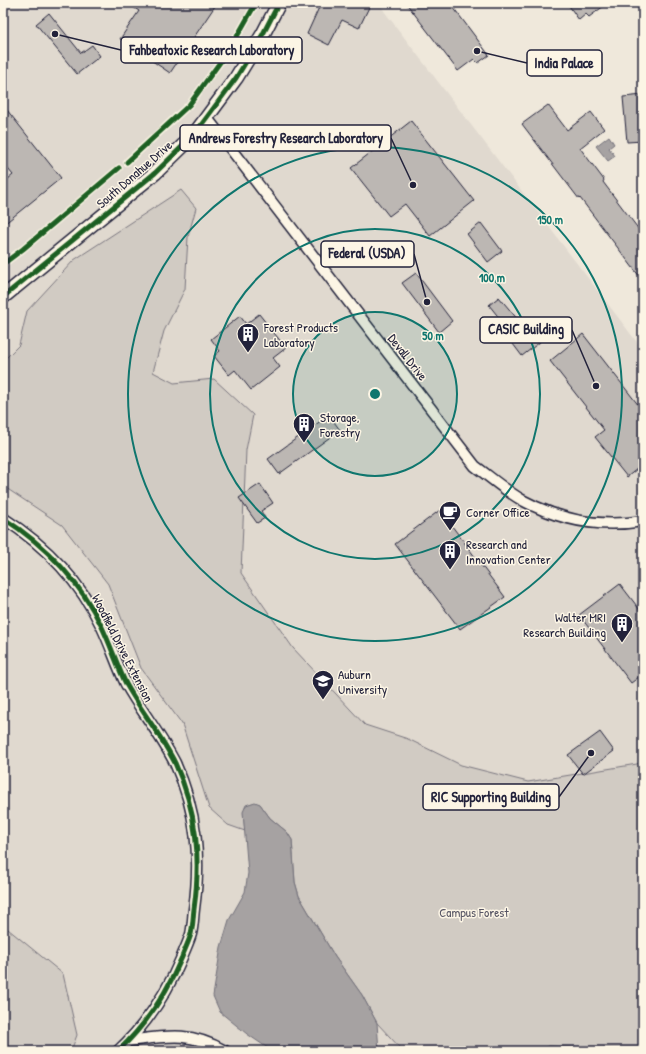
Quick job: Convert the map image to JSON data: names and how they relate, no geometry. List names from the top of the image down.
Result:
{
  "streets": {
    "street": ["South Donahue Drive", "Devall Drive", "Woodfield Drive Extension"]
  },
  "crossings": [
    ["South Donahue Drive", "Devall Drive"]
  ],
  "parks": ["Campus Forest"],
  "places": {
    "other": [
      "Fahbeatoxic Research Laboratory",
      "India Palace",
      "Andrews Forestry Research Laboratory",
      "Federal (USDA)",
      "CASIC Building",
      "RIC Supporting Building"
    ],
    "building": [
      "Forest Products Laboratory",
      "Storage, Forestry",
      "Research and Innovation Center",
      "Walter MRI Research Building"
    ],
    "cafe": ["Corner Office"],
    "school or university": ["Auburn University"]
  },
  "rings": ["150 m", "100 m", "50 m"]
}
